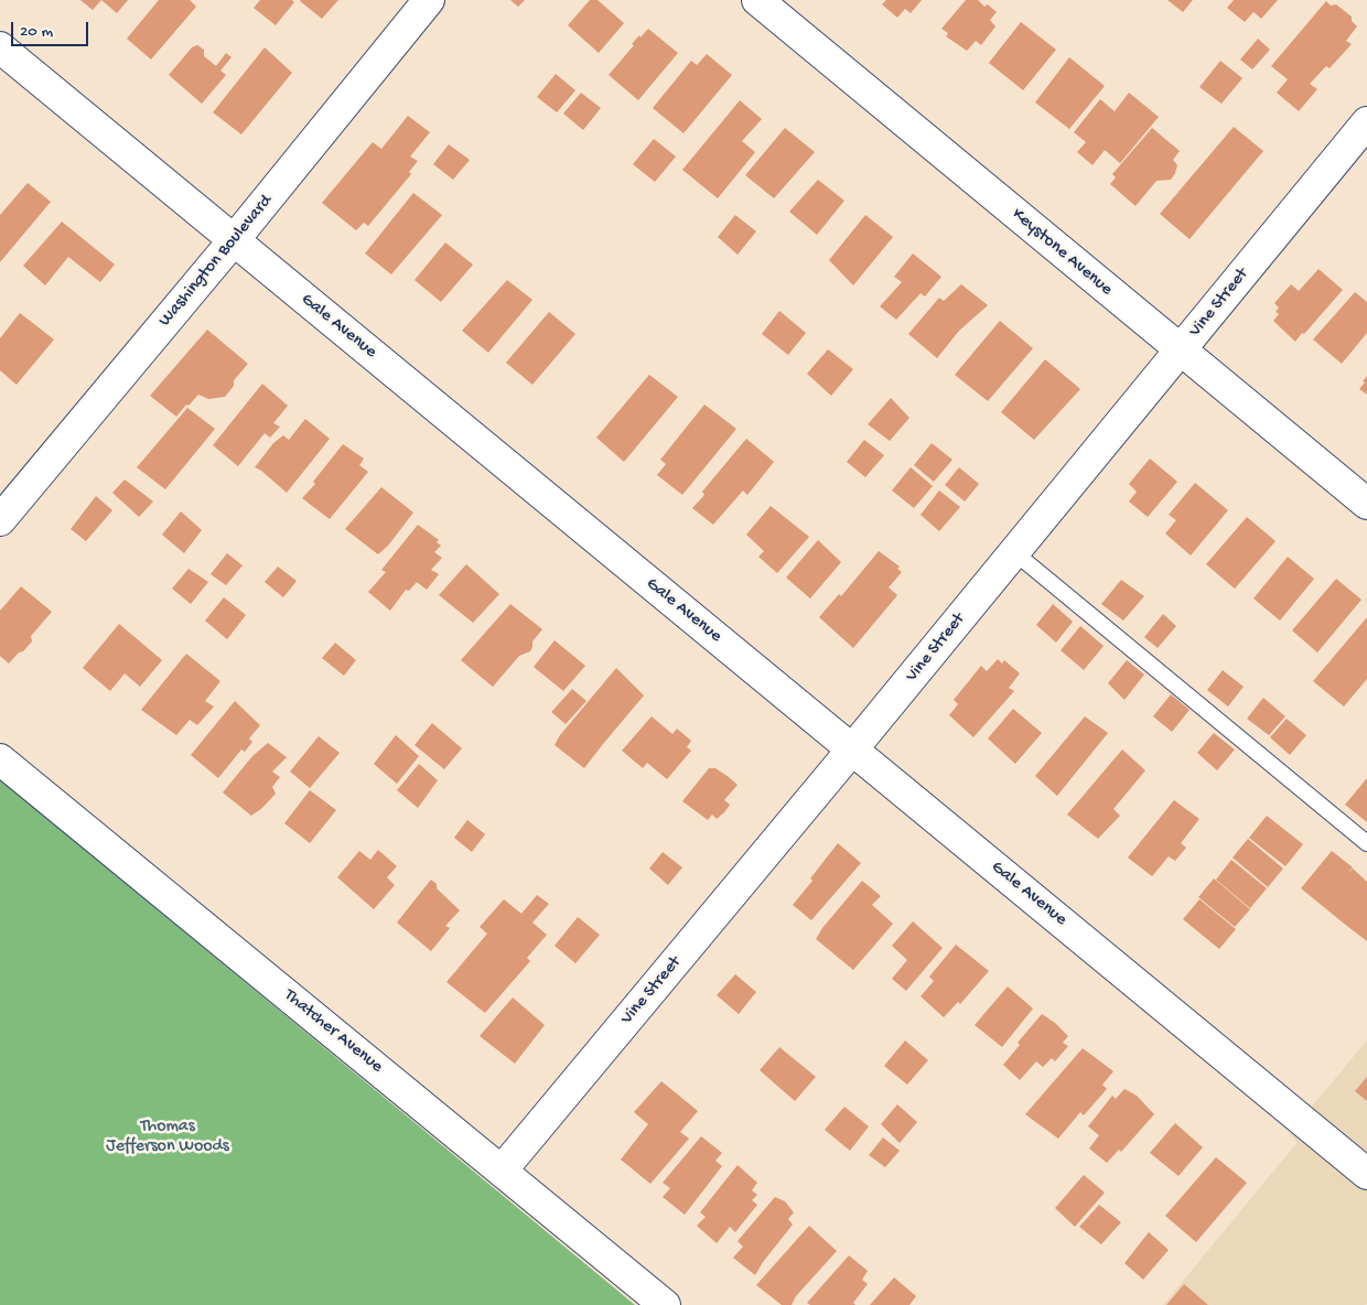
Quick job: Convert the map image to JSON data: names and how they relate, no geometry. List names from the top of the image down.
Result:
{
  "streets": {
    "street": [
      "Keystone Avenue",
      "Washington Boulevard",
      "Vine Street",
      "Gale Avenue",
      "Thatcher Avenue"
    ]
  },
  "crossings": [
    ["Keystone Avenue", "Vine Street"],
    ["Washington Boulevard", "Gale Avenue"],
    ["Vine Street", "Gale Avenue"],
    ["Vine Street", "Thatcher Avenue"]
  ],
  "parks": ["Thomas Jefferson Woods"],
  "scale_bar": "20 m"
}
